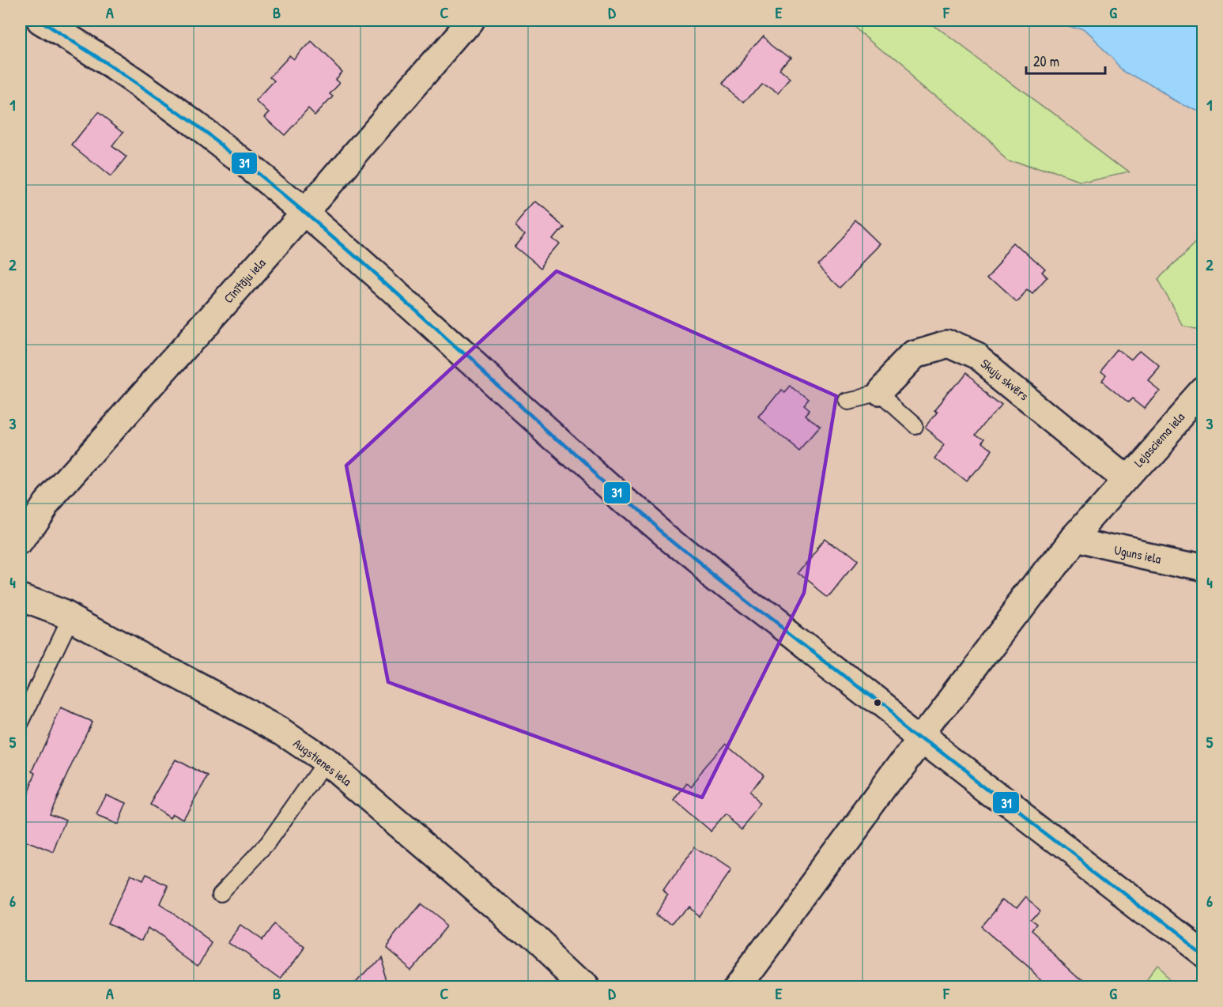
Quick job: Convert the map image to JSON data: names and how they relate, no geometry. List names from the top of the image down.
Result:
{
  "streets": {
    "street": [
      "Cīnītāju iela",
      "Skuju skvērs",
      "Lejasciema iela",
      "Uguns iela",
      "Augstienes iela"
    ]
  },
  "crossings": [
    ["Skuju skvērs", "Lejasciema iela"],
    ["Lejasciema iela", "Uguns iela"]
  ],
  "lines": ["transit line 31"],
  "scale_bar": "20 m",
  "grid": {
    "columns": [
      "A",
      "B",
      "C",
      "D",
      "E",
      "F",
      "G"
    ],
    "rows": [
      "1",
      "2",
      "3",
      "4",
      "5",
      "6"
    ]
  }
}
